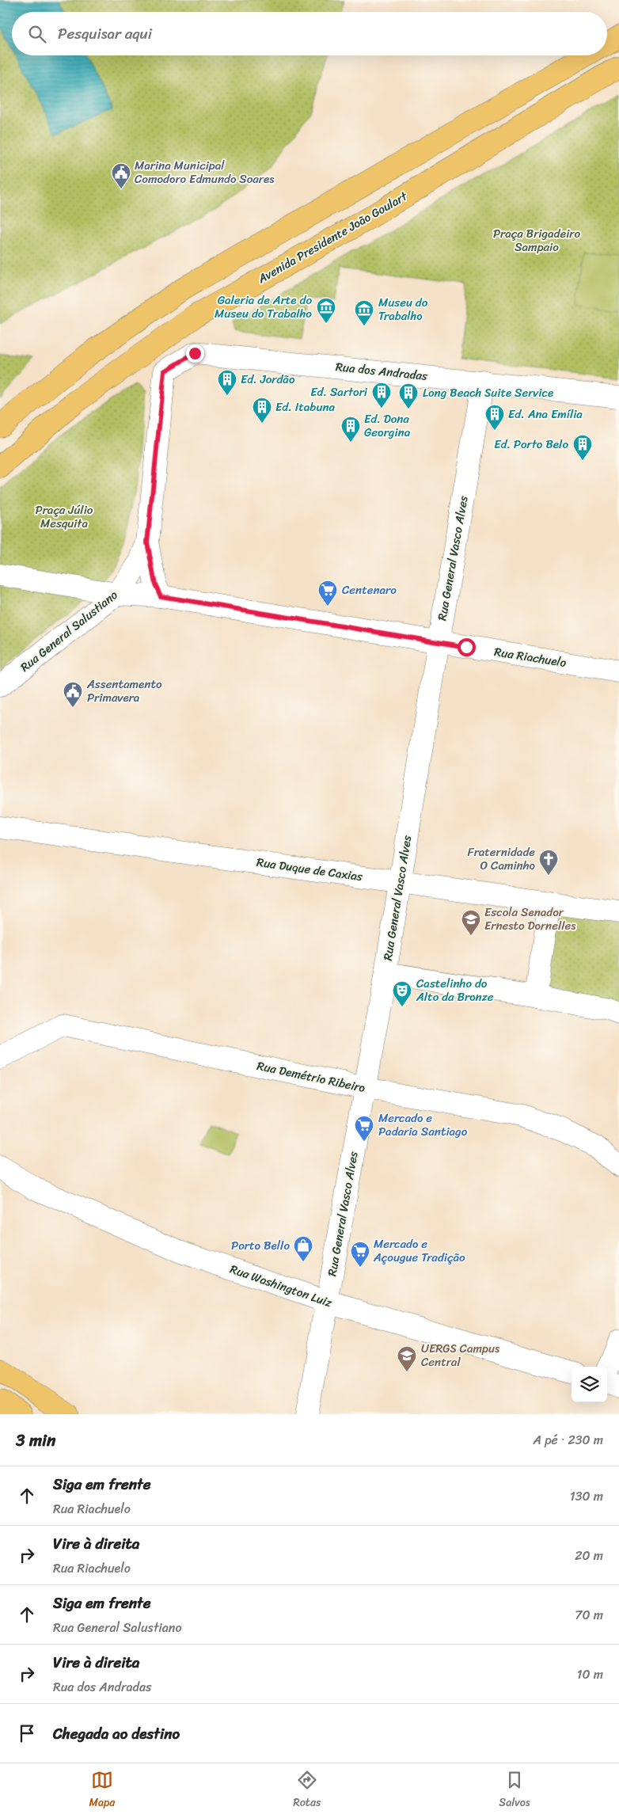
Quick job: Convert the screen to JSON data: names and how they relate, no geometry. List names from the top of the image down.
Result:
{
  "streets": {
    "main road": ["Avenida Presidente João Goulart"],
    "street": [
      "Rua dos Andradas",
      "Rua General Vasco Alves",
      "Rua General Salustiano",
      "Rua Riachuelo",
      "Rua Duque de Caxias",
      "Rua Demétrio Ribeiro",
      "Rua Washington Luiz"
    ]
  },
  "crossings": [
    ["Rua dos Andradas", "Rua General Vasco Alves"],
    ["Rua dos Andradas", "Rua General Salustiano"],
    ["Rua General Vasco Alves", "Rua Riachuelo"],
    ["Rua General Vasco Alves", "Rua Duque de Caxias"],
    ["Rua General Vasco Alves", "Rua Demétrio Ribeiro"],
    ["Rua General Vasco Alves", "Rua Washington Luiz"],
    ["Rua General Salustiano", "Rua Riachuelo"]
  ],
  "parks": ["Praça Brigadeiro Sampaio", "Praça Júlio Mesquita"],
  "places": {
    "public building": ["Marina Municipal Comodoro Edmundo Soares", "Assentamento Primavera"],
    "museum": ["Galeria de Arte do Museu do Trabalho", "Museu do Trabalho"],
    "building": [
      "Ed. Jordão",
      "Ed. Sartori",
      "Long Beach Suite Service",
      "Ed. Itabuna",
      "Ed. Ana Emília",
      "Ed. Dona Georgina",
      "Ed. Porto Belo"
    ],
    "supermarket": ["Centenaro", "Mercado e Padaria Santiago", "Mercado e Açougue Tradição"],
    "church": ["Fraternidade O Caminho"],
    "school or university": ["Escola Senador Ernesto Dornelles", "UERGS Campus Central"],
    "theatre": ["Castelinho do Alto da Bronze"],
    "shop": ["Porto Bello"]
  },
  "page": {
    "search": "Pesquisar aqui",
    "heading": ["3 min", "A pé · 230 m"],
    "list": [
      ["Siga em frente", "Rua Riachuelo", "130 m"],
      ["Vire à direita", "Rua Riachuelo", "20 m"],
      ["Siga em frente", "Rua General Salustiano", "70 m"],
      ["Vire à direita", "Rua dos Andradas", "10 m"],
      "Chegada ao destino"
    ],
    "nav": ["Mapa", "Rotas", "Salvos"]
  }
}
